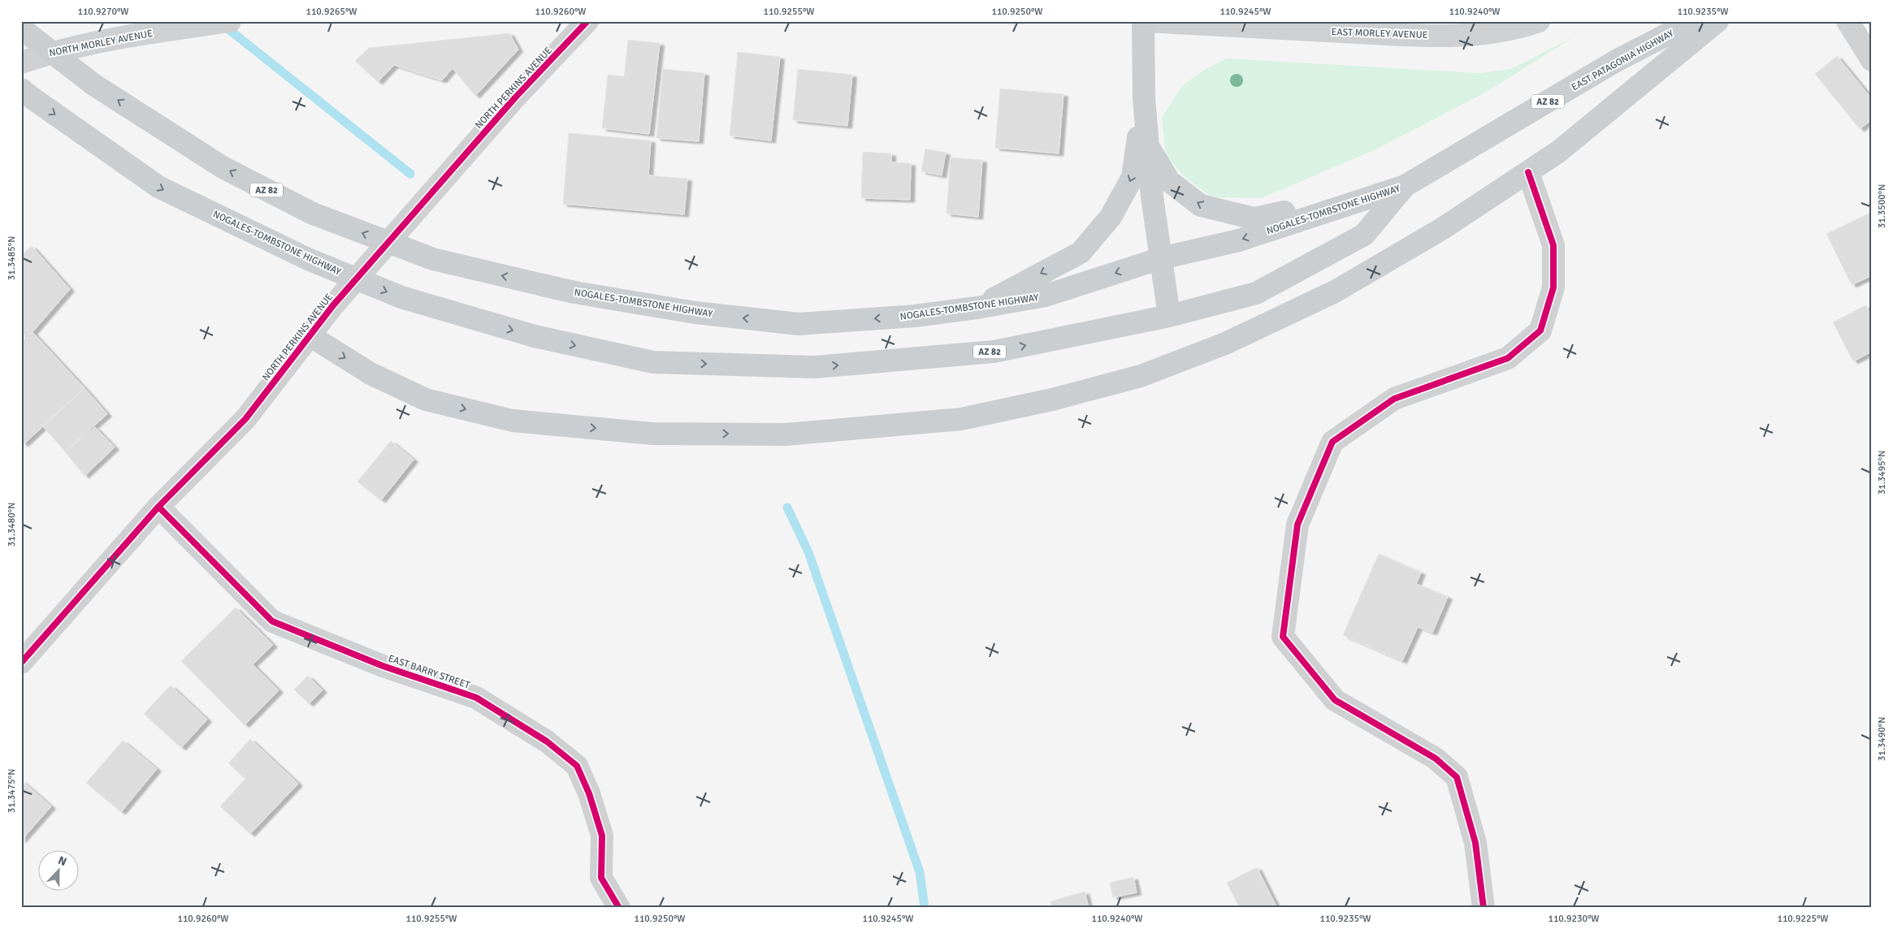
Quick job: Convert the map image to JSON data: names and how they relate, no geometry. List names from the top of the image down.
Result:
{
  "streets": {
    "main road": ["EAST PATAGONIA HIGHWAY", "AZ 82", "NOGALES-TOMBSTONE HIGHWAY"],
    "street": [
      "EAST MORLEY AVENUE",
      "NORTH MORLEY AVENUE",
      "NORTH PERKINS AVENUE",
      "EAST BARRY STREET"
    ]
  },
  "crossings": [
    ["EAST PATAGONIA HIGHWAY", "NOGALES-TOMBSTONE HIGHWAY"],
    ["NORTH PERKINS AVENUE", "EAST BARRY STREET"]
  ],
  "north": "top",
  "coordinates": [
    "110.9270°W",
    "110.9265°W",
    "110.9260°W",
    "110.9255°W",
    "110.9250°W",
    "110.9245°W",
    "110.9240°W",
    "110.9235°W",
    "31.3500°N",
    "31.3485°N",
    "31.3495°N",
    "31.3480°N",
    "31.3490°N",
    "31.3475°N",
    "110.9230°W",
    "110.9225°W"
  ]
}
